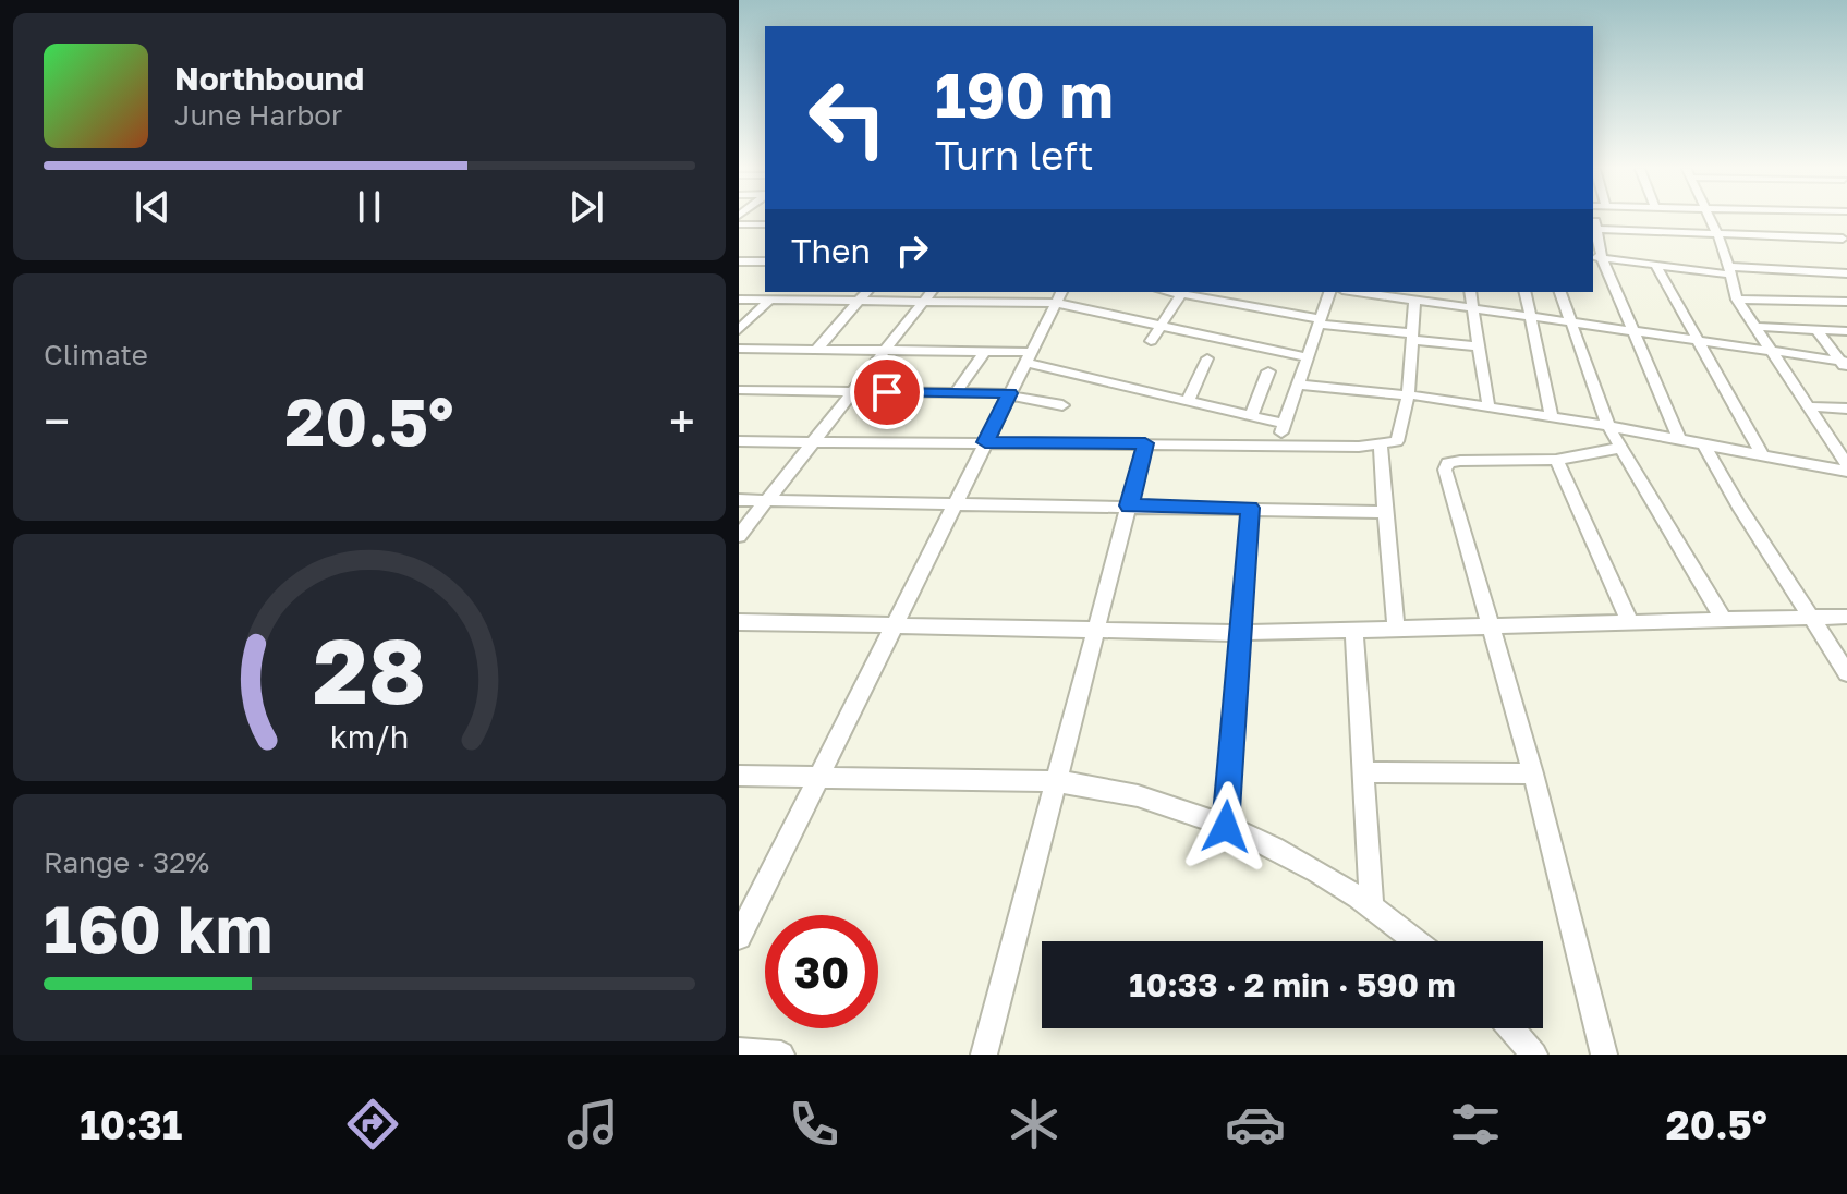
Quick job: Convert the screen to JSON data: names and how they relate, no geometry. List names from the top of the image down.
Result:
{
  "page": {
    "turn": ["190 m", "Turn left"],
    "song": ["Northbound", "June Harbor"],
    "then": "Then",
    "tile": [
      "Climate",
      ["Range · 32%", "160 km"]
    ],
    "heat": ["−", "20.5°", "+"],
    "limit": "30",
    "trip": "10:33 · 2 min · 590 m",
    "tabs": ["10:31", "20.5°"],
    "gauge": ["28", "km/h"]
  }
}
